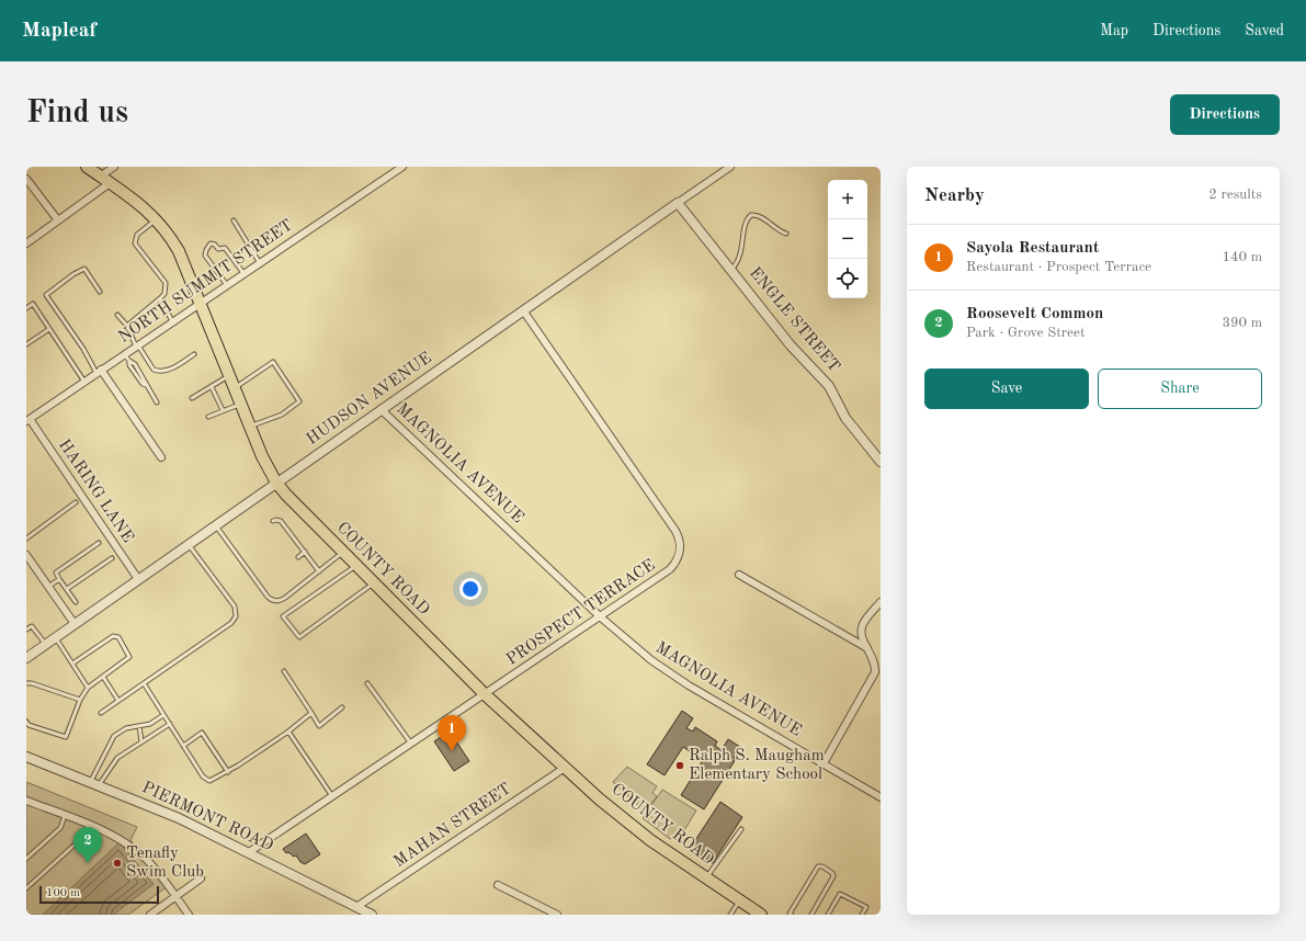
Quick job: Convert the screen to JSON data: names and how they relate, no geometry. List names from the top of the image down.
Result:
{
  "streets": {
    "main road": ["COUNTY ROAD"],
    "street": [
      "NORTH SUMMIT STREET",
      "ENGLE STREET",
      "HUDSON AVENUE",
      "MAGNOLIA AVENUE",
      "HARING LANE",
      "PROSPECT TERRACE",
      "PIERMONT ROAD",
      "MAHAN STREET"
    ]
  },
  "crossings": [
    ["NORTH SUMMIT STREET", "HARING LANE"],
    ["NORTH SUMMIT STREET", "COUNTY ROAD"],
    ["ENGLE STREET", "HUDSON AVENUE"],
    ["HUDSON AVENUE", "MAGNOLIA AVENUE"],
    ["HUDSON AVENUE", "HARING LANE"],
    ["HUDSON AVENUE", "COUNTY ROAD"],
    ["HUDSON AVENUE", "PROSPECT TERRACE"],
    ["MAGNOLIA AVENUE", "PROSPECT TERRACE"],
    ["COUNTY ROAD", "PROSPECT TERRACE"],
    ["COUNTY ROAD", "MAHAN STREET"],
    ["PROSPECT TERRACE", "PIERMONT ROAD"],
    ["PIERMONT ROAD", "MAHAN STREET"]
  ],
  "places": ["Ralph S. Maugham Elementary School", "Tenafly Swim Club"],
  "scale_bar": "100 m",
  "page": {
    "header": "Mapleaf",
    "nav": ["Map", "Directions", "Saved"],
    "buttons": [
      "Directions",
      ["Save", "Share"]
    ],
    "title": "Find us",
    "heading": ["Nearby", "2 results"],
    "map_buttons": ["+", "−"],
    "list": [
      {
        "mark": "1",
        "name": "Sayola Restaurant",
        "note": "Restaurant · Prospect Terrace",
        "value": "140 m"
      },
      {
        "mark": "2",
        "name": "Roosevelt Common",
        "note": "Park · Grove Street",
        "value": "390 m"
      }
    ],
    "pins": ["1", "2"],
    "scale": "100 m"
  }
}
